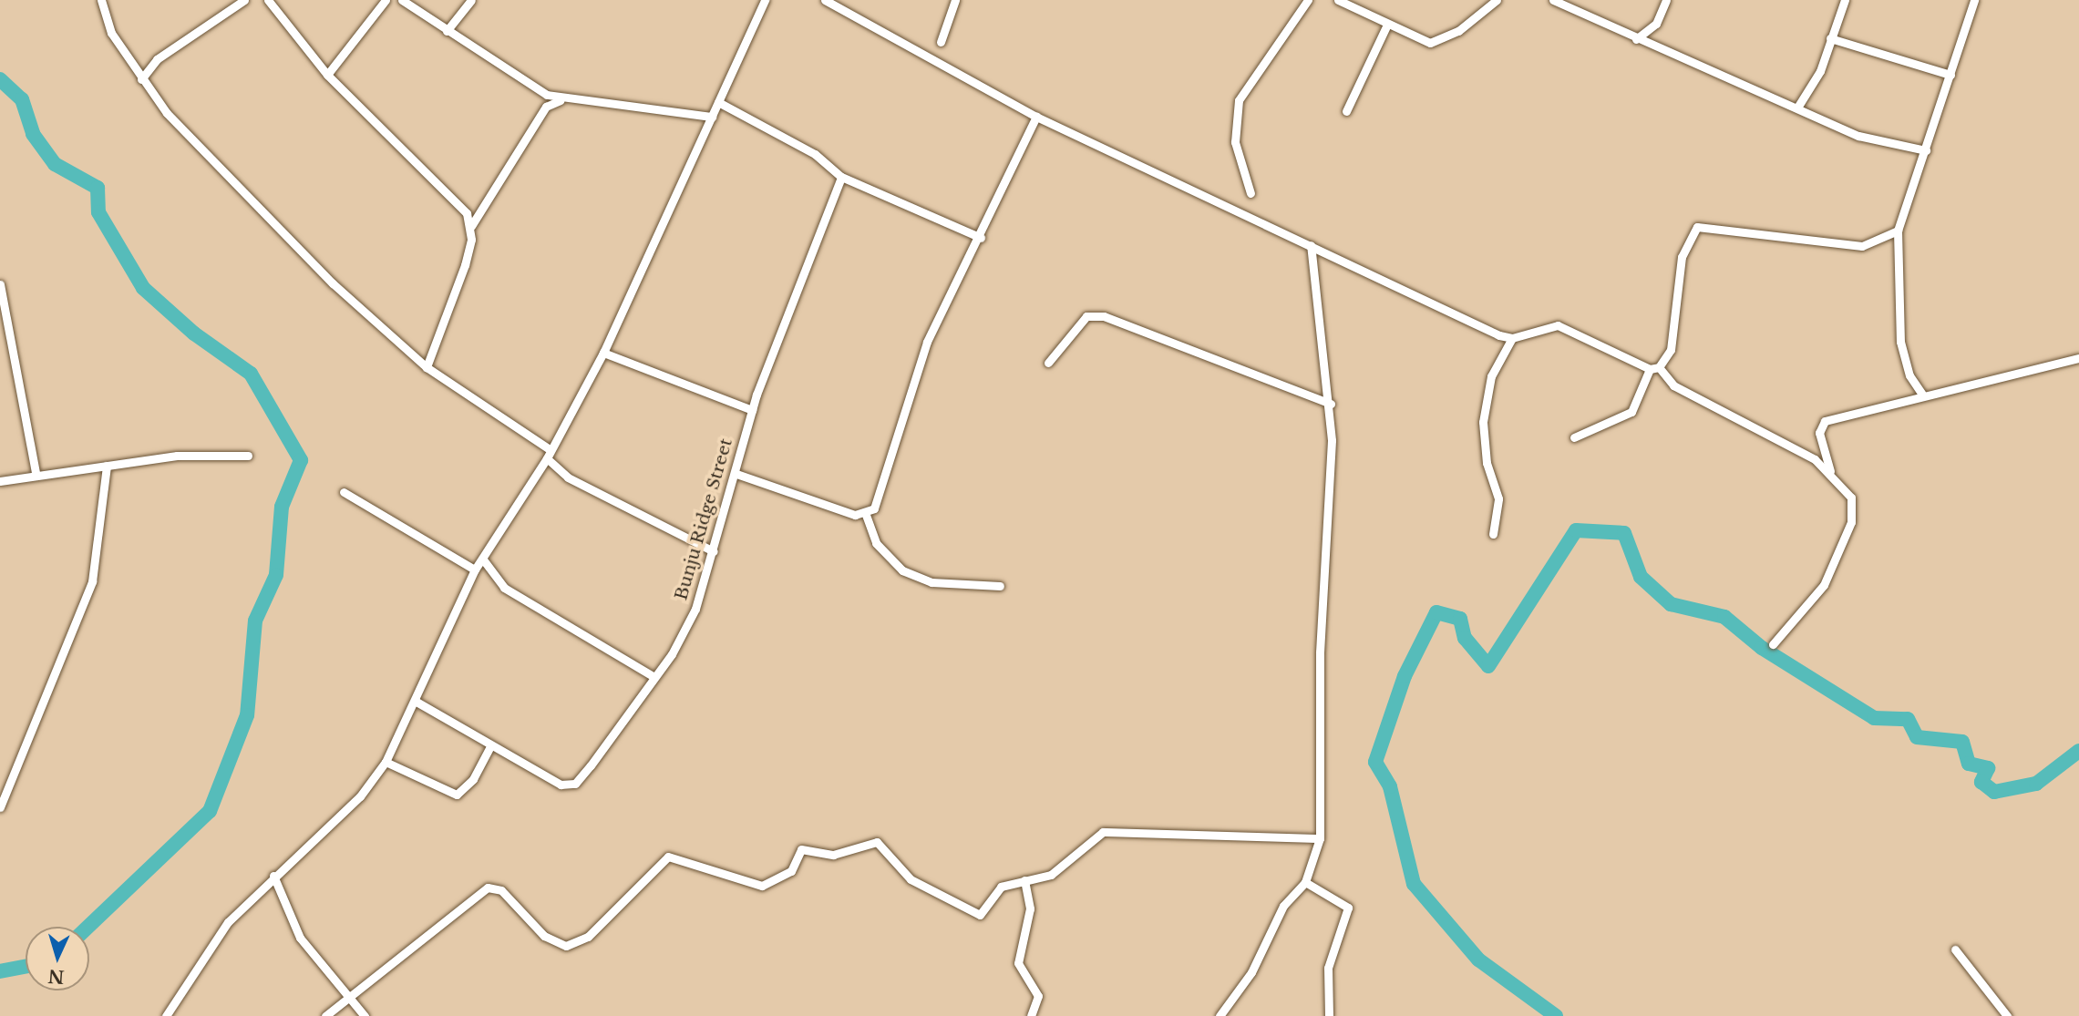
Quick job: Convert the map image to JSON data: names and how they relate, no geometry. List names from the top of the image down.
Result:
{
  "streets": {
    "street": ["Bunju Ridge Street"]
  },
  "north": "bottom"
}
